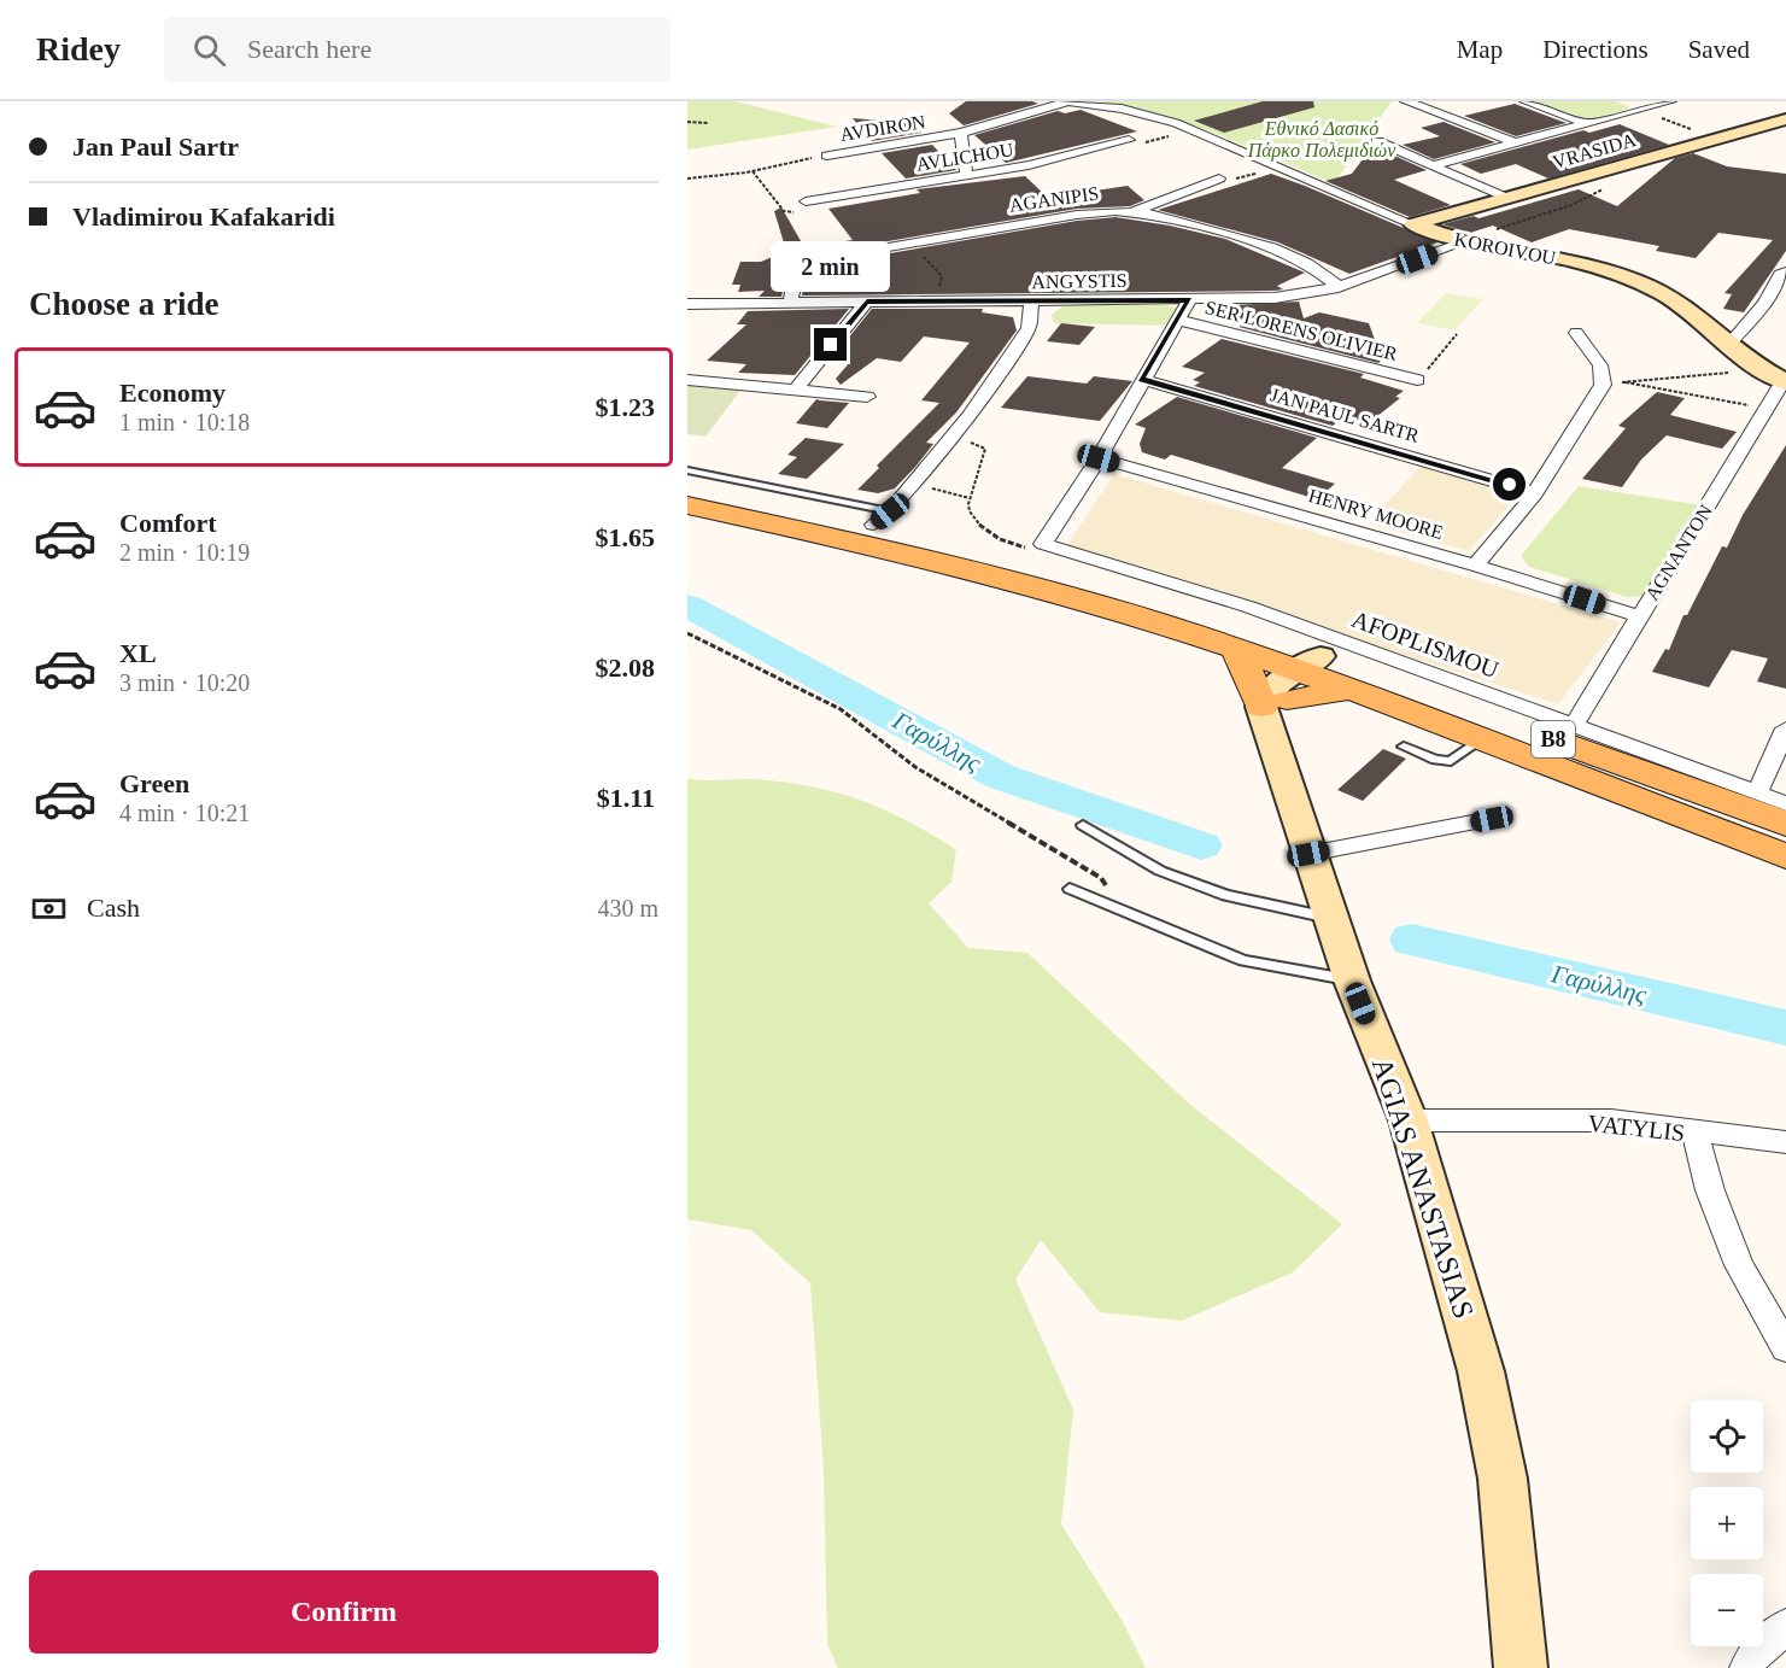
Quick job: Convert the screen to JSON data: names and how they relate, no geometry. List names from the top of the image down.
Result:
{
  "streets": {
    "main road": ["B8"],
    "street": [
      "AVDIRON",
      "VRASIDA",
      "AVLICHOU",
      "AGANIPIS",
      "KOROIVOU",
      "ANGYSTIS",
      "SER LORENS OLIVIER",
      "JAN PAUL SARTR",
      "HENRY MOORE",
      "AGNANTON",
      "AFOPLISMOU",
      "VATYLIS",
      "AGIAS ANASTASIAS"
    ]
  },
  "crossings": [
    ["AVDIRON", "KOROIVOU"],
    ["VRASIDA", "KOROIVOU"],
    ["AGANIPIS", "ANGYSTIS"],
    ["KOROIVOU", "ANGYSTIS"],
    ["KOROIVOU", "AGNANTON"],
    ["HENRY MOORE", "AGNANTON"],
    ["AGNANTON", "AFOPLISMOU"],
    ["B8", "AGIAS ANASTASIAS"],
    ["VATYLIS", "AGIAS ANASTASIAS"]
  ],
  "water": ["Γαρύλλης"],
  "parks": ["Εθνικό Δασικό Πάρκο Πολεμιδιών"],
  "page": {
    "header": "Ridey",
    "search": "Search here",
    "nav": ["Map", "Directions", "Saved"],
    "banner": ["Jan Paul Sartr", "Vladimirou Kafakaridi"],
    "bubble": "2 min",
    "heading": "Choose a ride",
    "list": [
      {
        "name": "Economy",
        "note": "1 min · 10:18",
        "value": "$1.23"
      },
      {
        "name": "Comfort",
        "note": "2 min · 10:19",
        "value": "$1.65"
      },
      {
        "name": "XL",
        "note": "3 min · 10:20",
        "value": "$2.08"
      },
      {
        "name": "Green",
        "note": "4 min · 10:21",
        "value": "$1.11"
      }
    ],
    "pay": ["Cash", "430 m"],
    "map_buttons": ["+", "−"],
    "buttons": "Confirm"
  }
}
